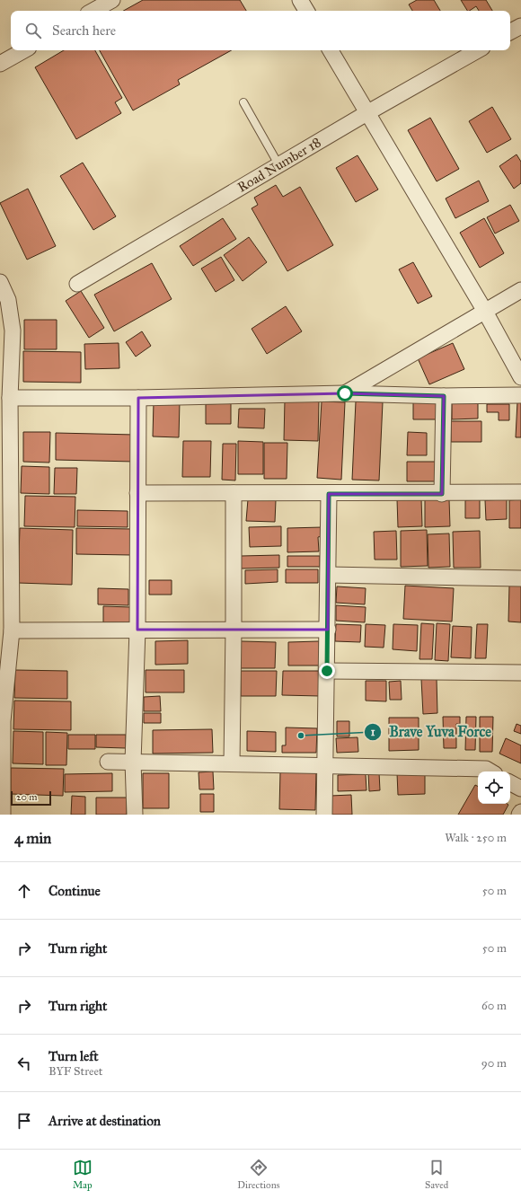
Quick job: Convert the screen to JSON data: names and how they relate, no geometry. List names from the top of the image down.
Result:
{
  "streets": {
    "street": ["Road Number 18"]
  },
  "places": ["Brave Yuva Force"],
  "scale_bar": "20 m",
  "page": {
    "search": "Search here",
    "scale": "20 m",
    "heading": ["4 min", "Walk · 250 m"],
    "list": [
      ["Continue", "50 m"],
      ["Turn right", "50 m"],
      ["Turn right", "60 m"],
      ["Turn left", "BYF Street", "90 m"],
      "Arrive at destination"
    ],
    "nav": ["Map", "Directions", "Saved"]
  }
}
